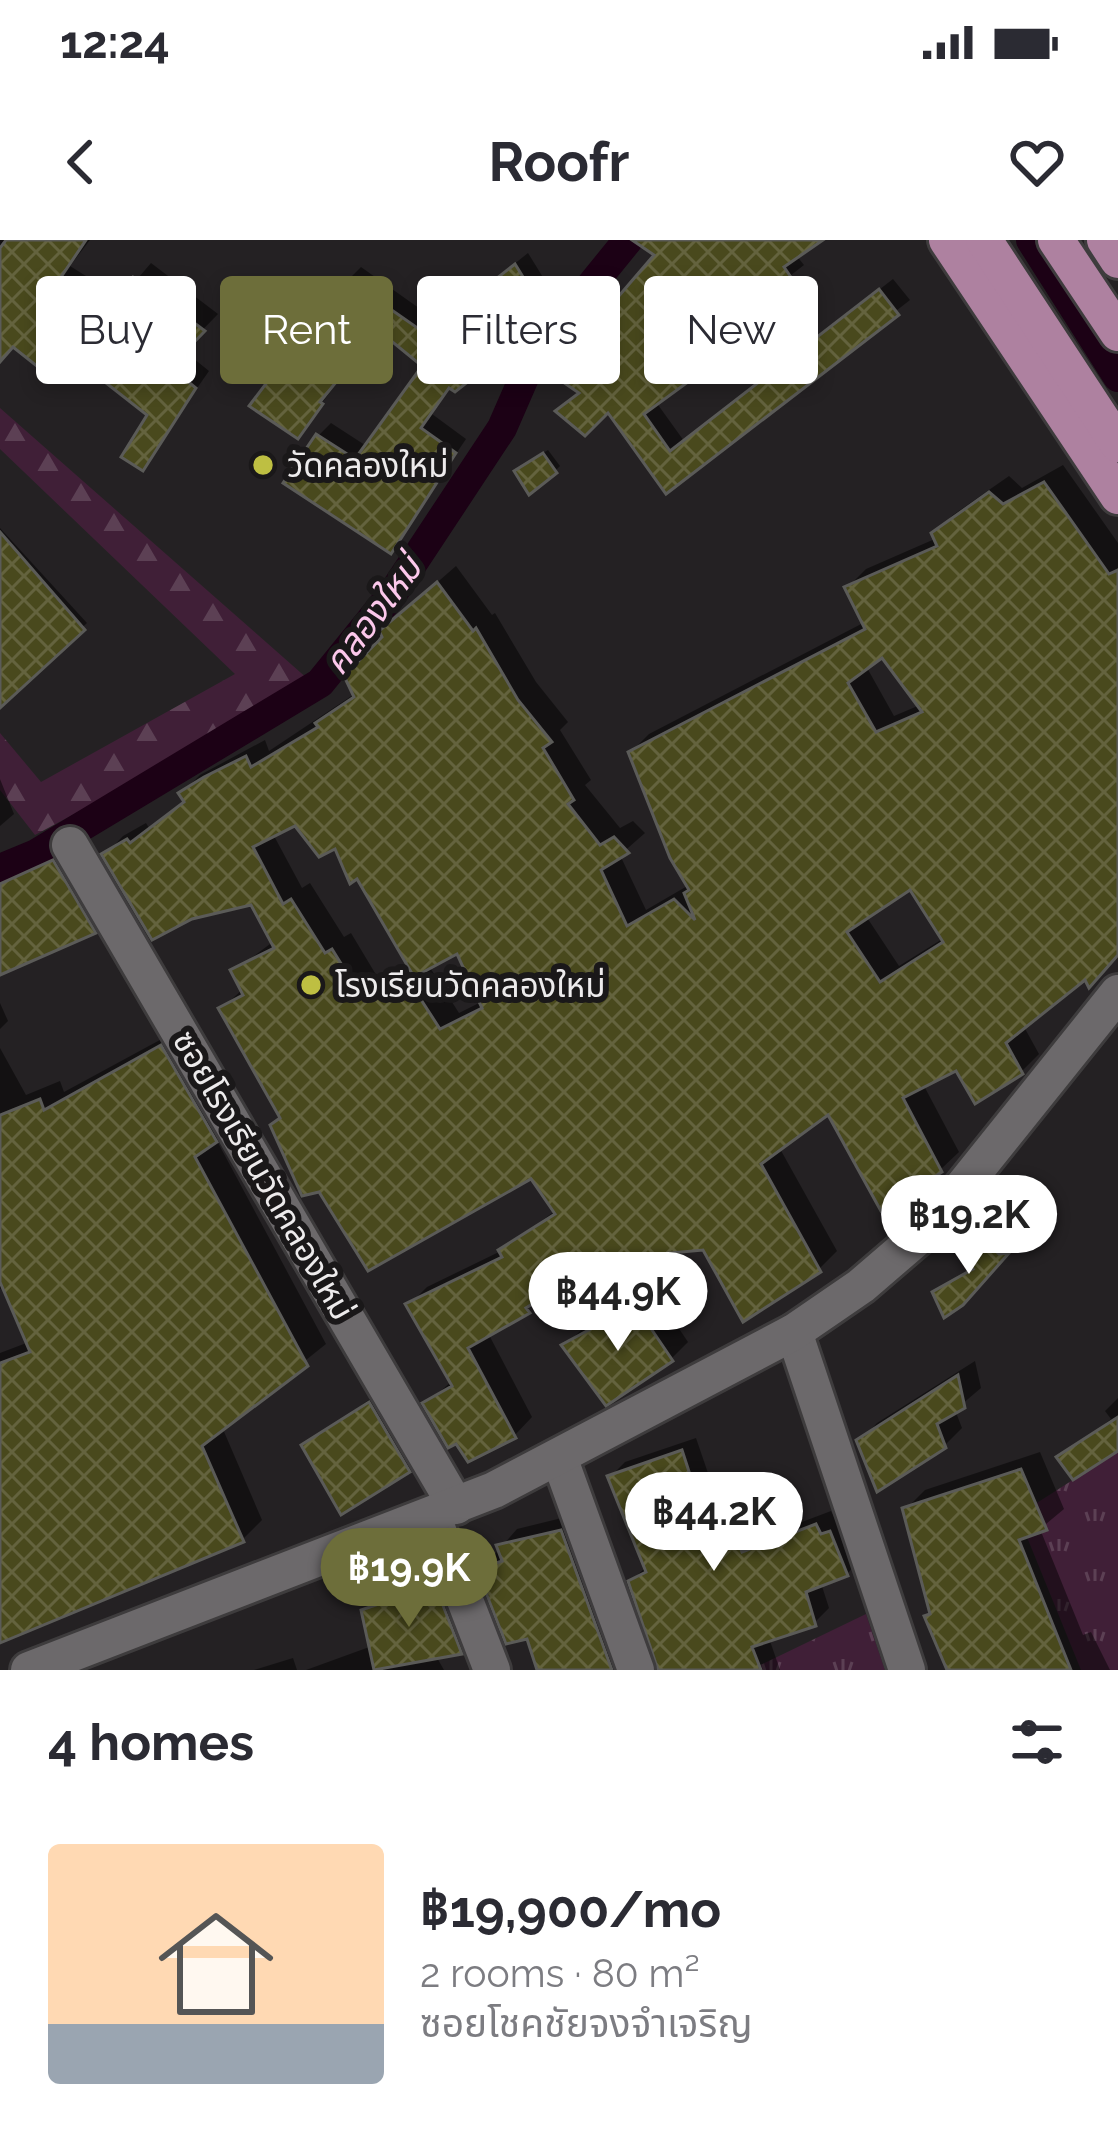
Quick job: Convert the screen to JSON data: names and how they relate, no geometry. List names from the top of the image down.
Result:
{
  "streets": {
    "street": ["ซอยโรงเรียนวัดคลองใหม่"]
  },
  "water": ["คลองใหม่"],
  "places": ["วัดคลองใหม่", "โรงเรียนวัดคลองใหม่"],
  "page": {
    "status": "12:24",
    "header": "Roofr",
    "chip": [
      "Buy",
      "Rent",
      "Filters",
      "New"
    ],
    "price": [
      "฿19.2K",
      "฿44.9K",
      "฿44.2K",
      "฿19.9K"
    ],
    "heading": "4 homes",
    "list": [
      {
        "name": "฿19,900/mo",
        "note": "2 rooms · 80 m² · ซอยโชคชัยจงจำเจริญ"
      }
    ]
  }
}
